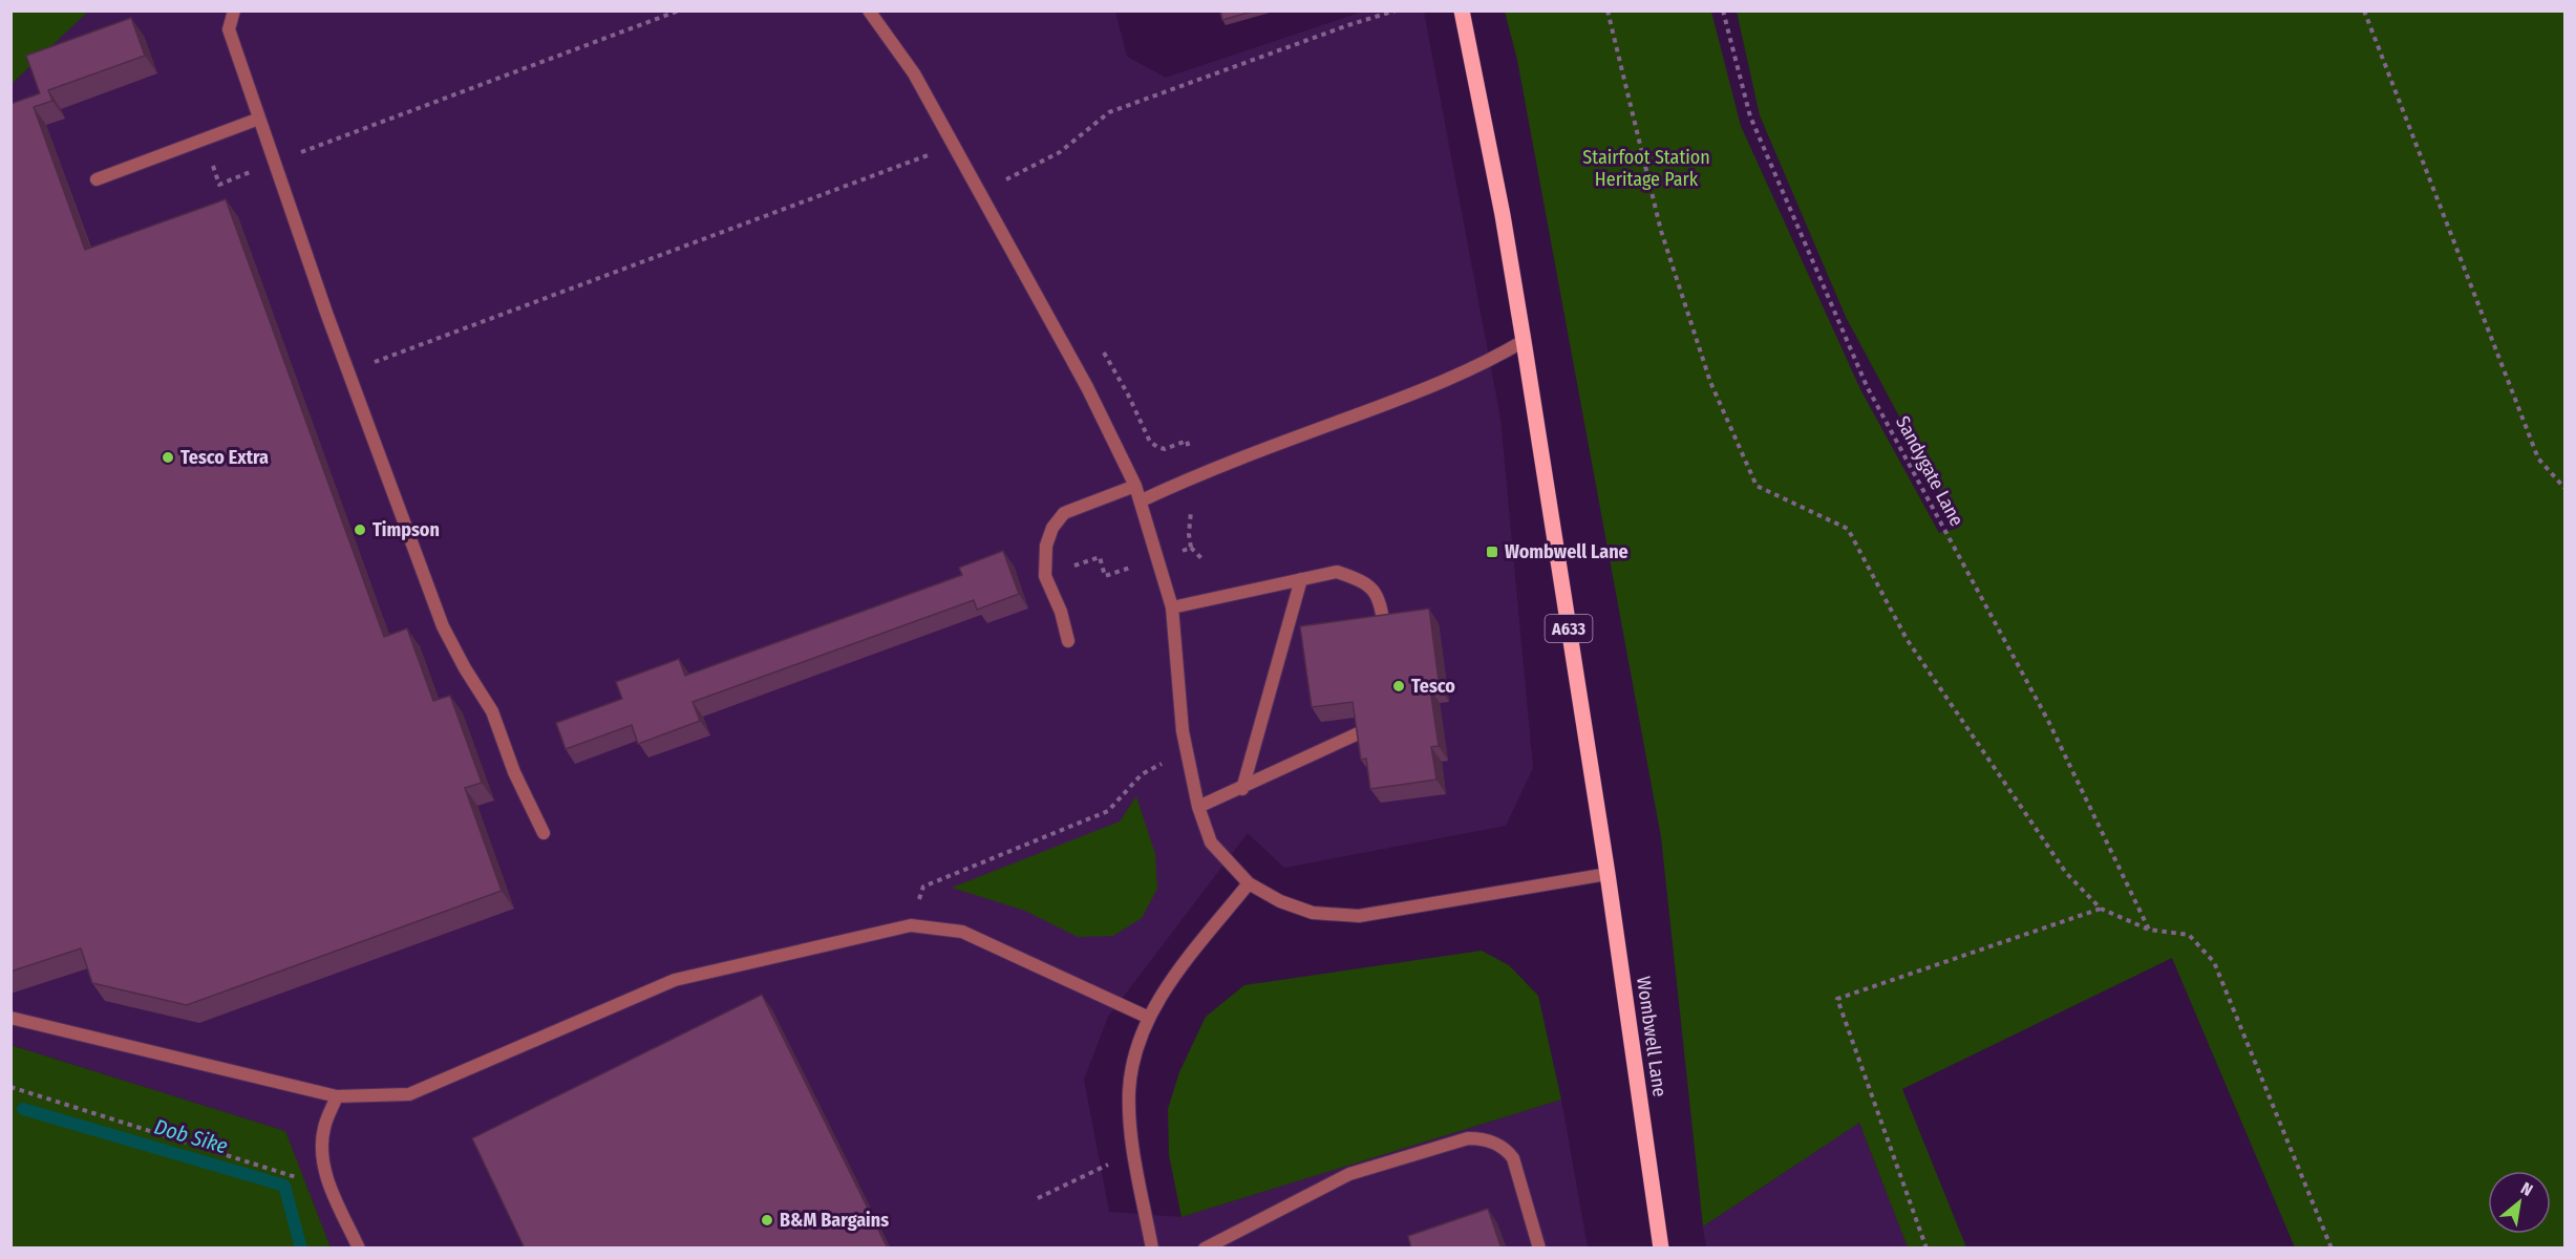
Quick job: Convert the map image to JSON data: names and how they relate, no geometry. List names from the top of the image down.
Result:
{
  "streets": {
    "main road": ["A633", "Wombwell Lane"],
    "path": ["Sandygate Lane"]
  },
  "water": ["Dob Sike"],
  "parks": ["Stairfoot Station Heritage Park"],
  "places": {
    "other": [
      "Tesco Extra",
      "Timpson",
      "Tesco",
      "B&M Bargains"
    ],
    "transit": ["Wombwell Lane"]
  },
  "north": "top right"
}
